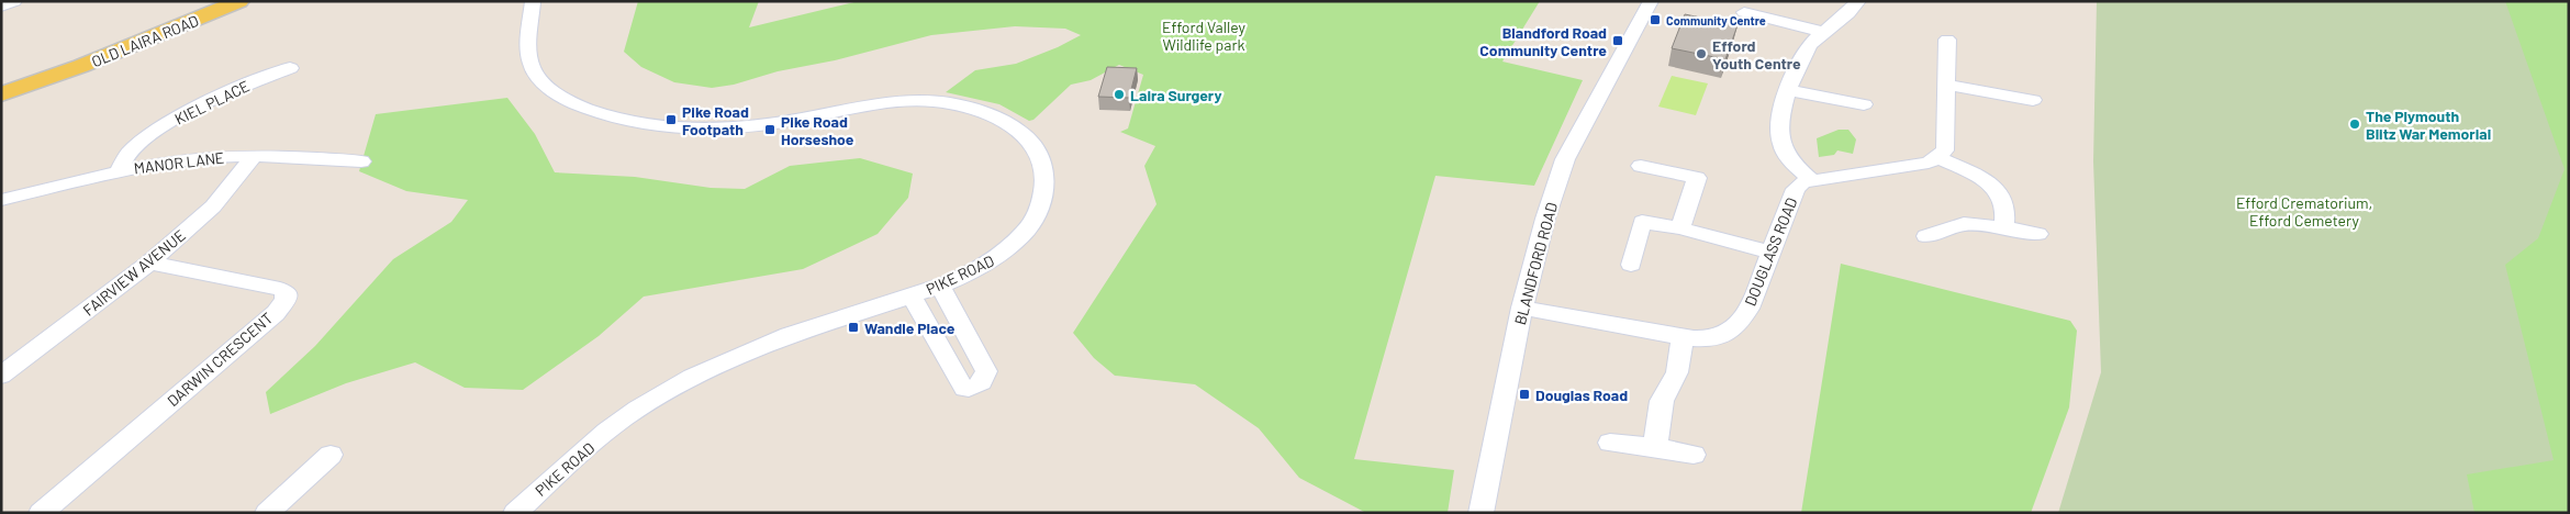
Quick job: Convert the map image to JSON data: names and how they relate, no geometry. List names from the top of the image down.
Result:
{
  "streets": {
    "main road": ["OLD LAIRA ROAD"],
    "street": [
      "KIEL PLACE",
      "MANOR LANE",
      "DOUGLASS ROAD",
      "BLANDFORD ROAD",
      "FAIRVIEW AVENUE",
      "PIKE ROAD",
      "DARWIN CRESCENT"
    ]
  },
  "crossings": [
    ["KIEL PLACE", "MANOR LANE"],
    ["MANOR LANE", "FAIRVIEW AVENUE"],
    ["DOUGLASS ROAD", "BLANDFORD ROAD"],
    ["FAIRVIEW AVENUE", "DARWIN CRESCENT"]
  ],
  "parks": ["Efford Valley Wildlife park", "Efford Crematorium, Efford Cemetery"],
  "places": {
    "transit": [
      "Community Centre",
      "Blandford Road Community Centre",
      "Pike Road Footpath",
      "Pike Road Horseshoe",
      "Wandle Place",
      "Douglas Road"
    ],
    "other": ["Efford Youth Centre", "Laira Surgery", "The Plymouth Blitz War Memorial"]
  }
}
